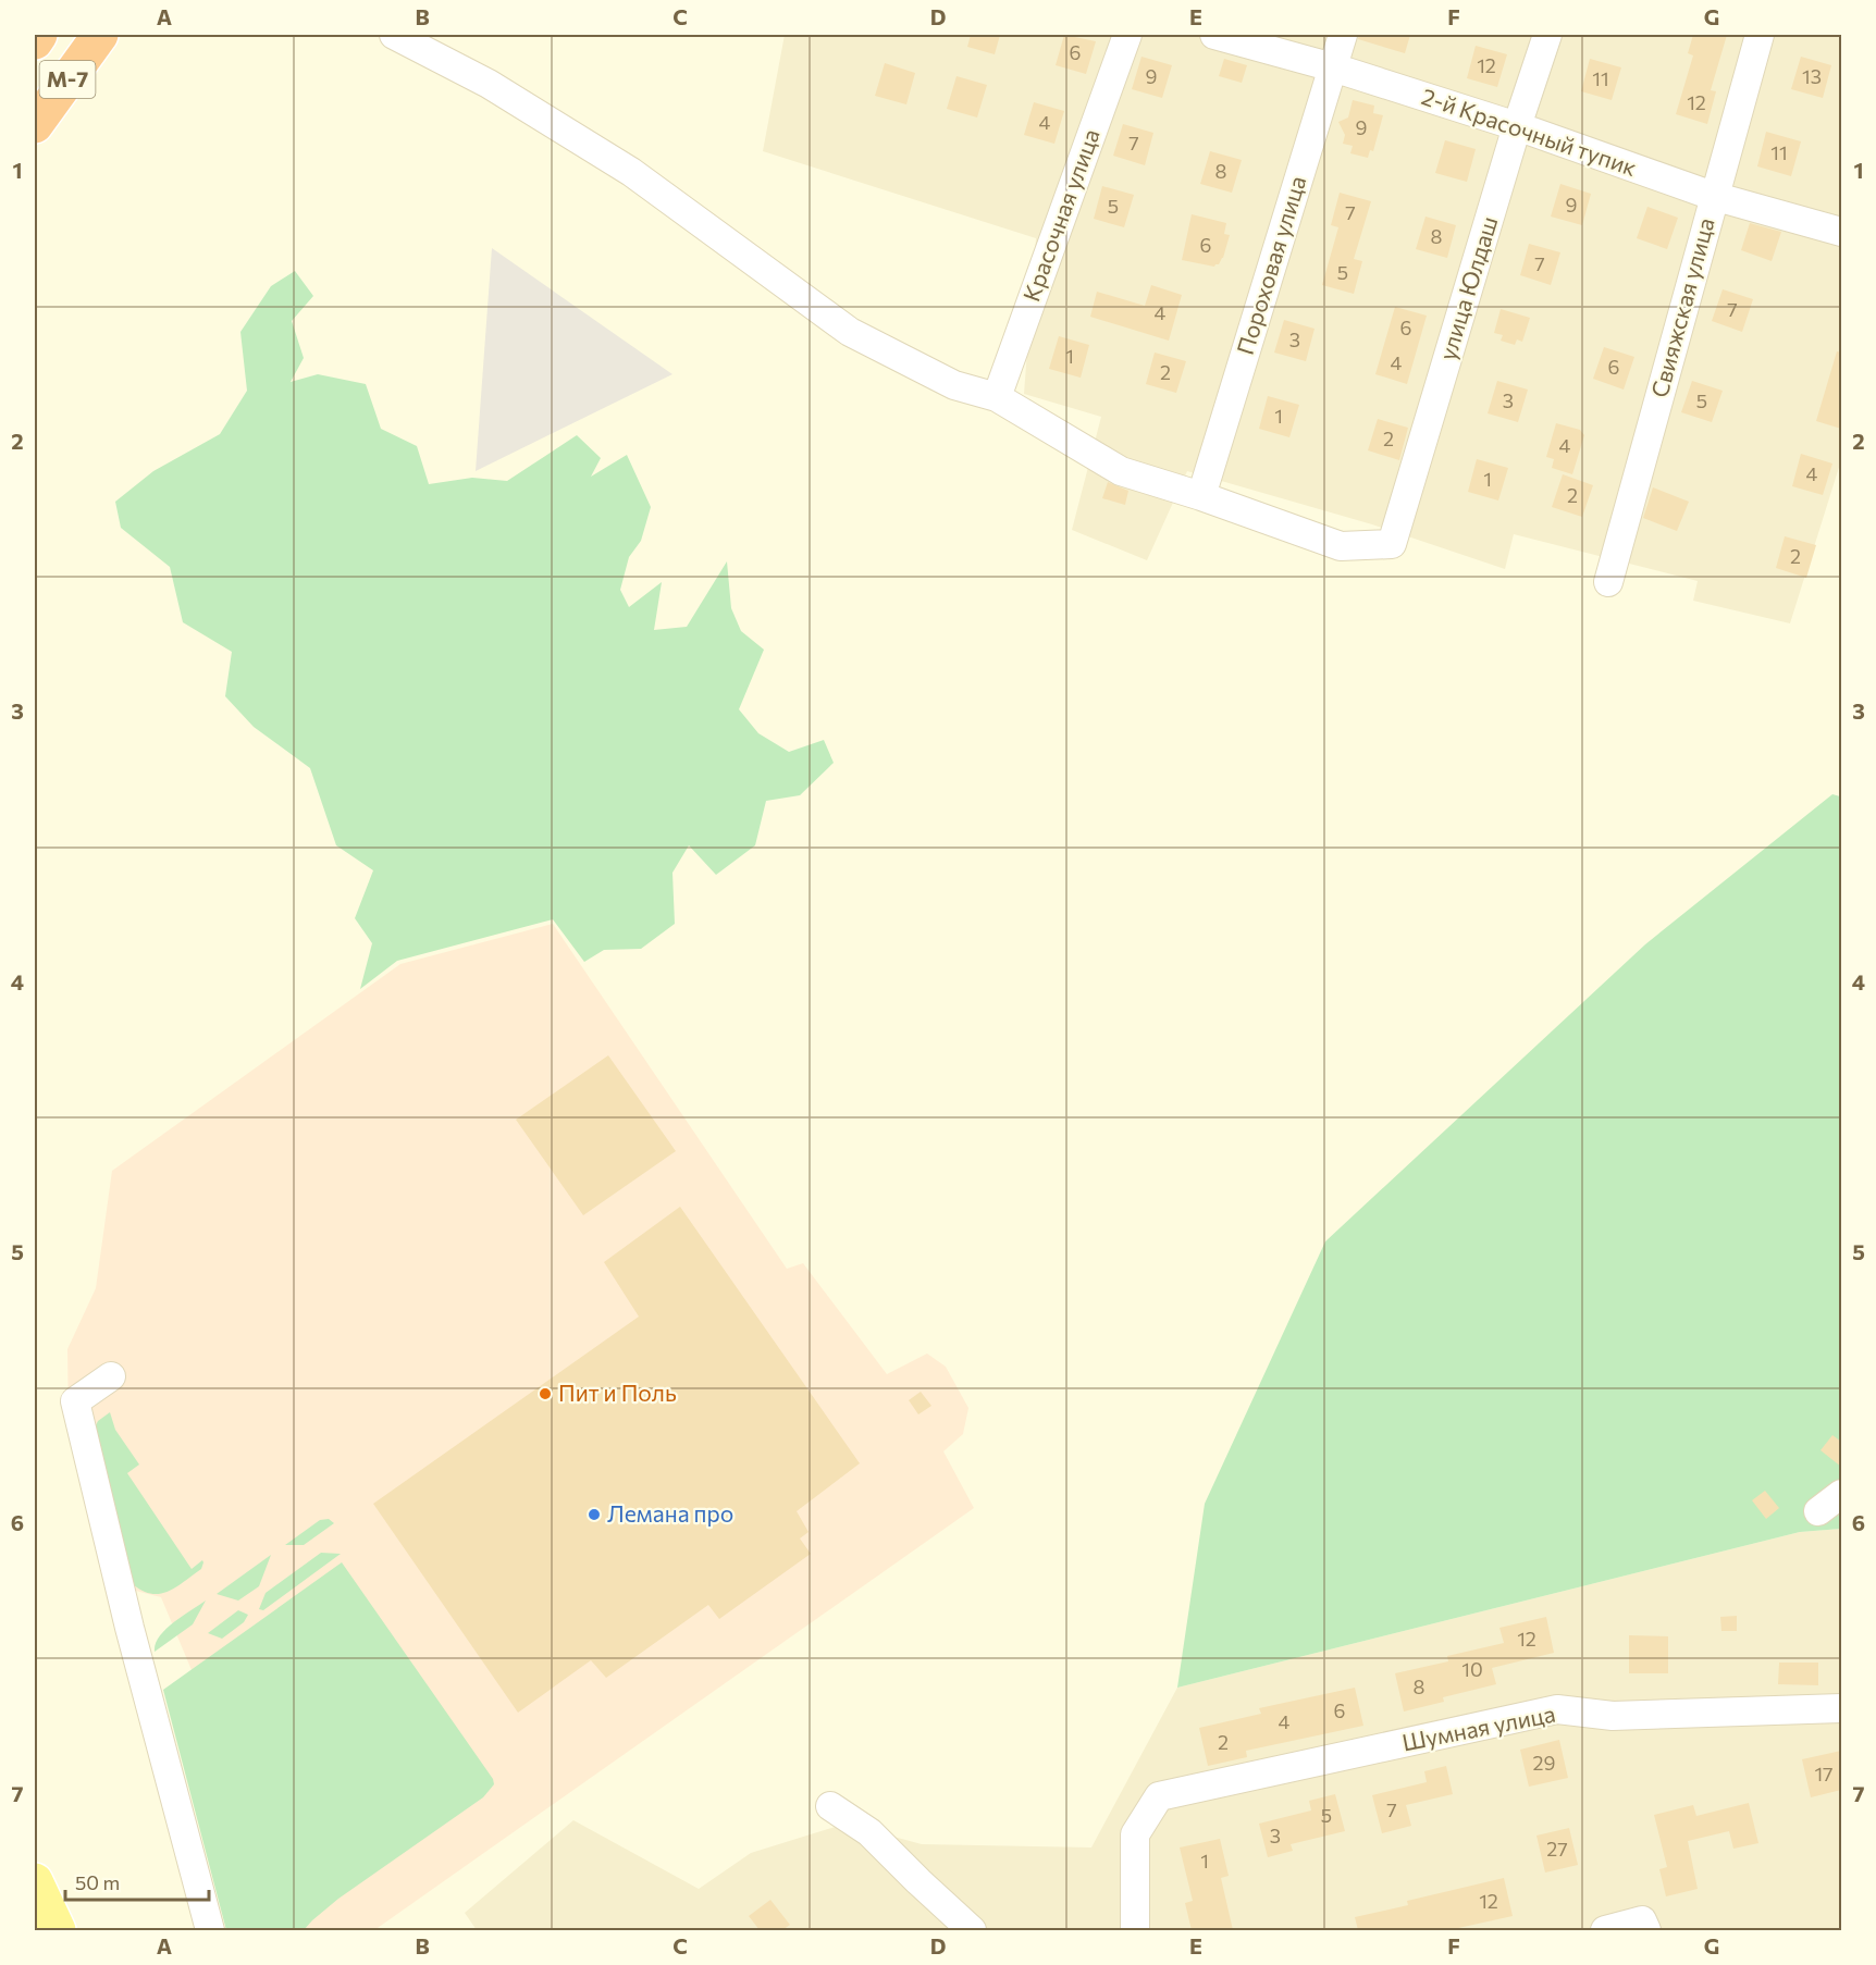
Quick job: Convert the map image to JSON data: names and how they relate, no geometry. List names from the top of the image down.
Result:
{
  "streets": {
    "highway": ["М-7"],
    "street": [
      "2-й Красочный тупик",
      "Красочная улица",
      "Пороховая улица",
      "улица Юлдаш",
      "Свияжская улица",
      "Шумная улица"
    ]
  },
  "crossings": [
    ["2-й Красочный тупик", "Пороховая улица"],
    ["2-й Красочный тупик", "улица Юлдаш"],
    ["2-й Красочный тупик", "Свияжская улица"],
    ["Пороховая улица", "улица Юлдаш"]
  ],
  "places": ["Пит и Поль", "Лемана про"],
  "house_numbers": [
    "6",
    "12",
    "9",
    "13",
    "11",
    "12",
    "4",
    "9",
    "7",
    "11",
    "8",
    "9",
    "5",
    "7",
    "8",
    "6",
    "7",
    "5",
    "7",
    "4",
    "6",
    "3",
    "1",
    "4",
    "6",
    "2",
    "3",
    "5",
    "1",
    "2",
    "4",
    "4",
    "1",
    "2",
    "2",
    "12",
    "10",
    "8",
    "6",
    "4",
    "2",
    "29",
    "17",
    "7",
    "5",
    "3",
    "27",
    "1",
    "12"
  ],
  "scale_bar": "50 m",
  "grid": {
    "columns": [
      "A",
      "B",
      "C",
      "D",
      "E",
      "F",
      "G"
    ],
    "rows": [
      "1",
      "2",
      "3",
      "4",
      "5",
      "6",
      "7"
    ]
  }
}
